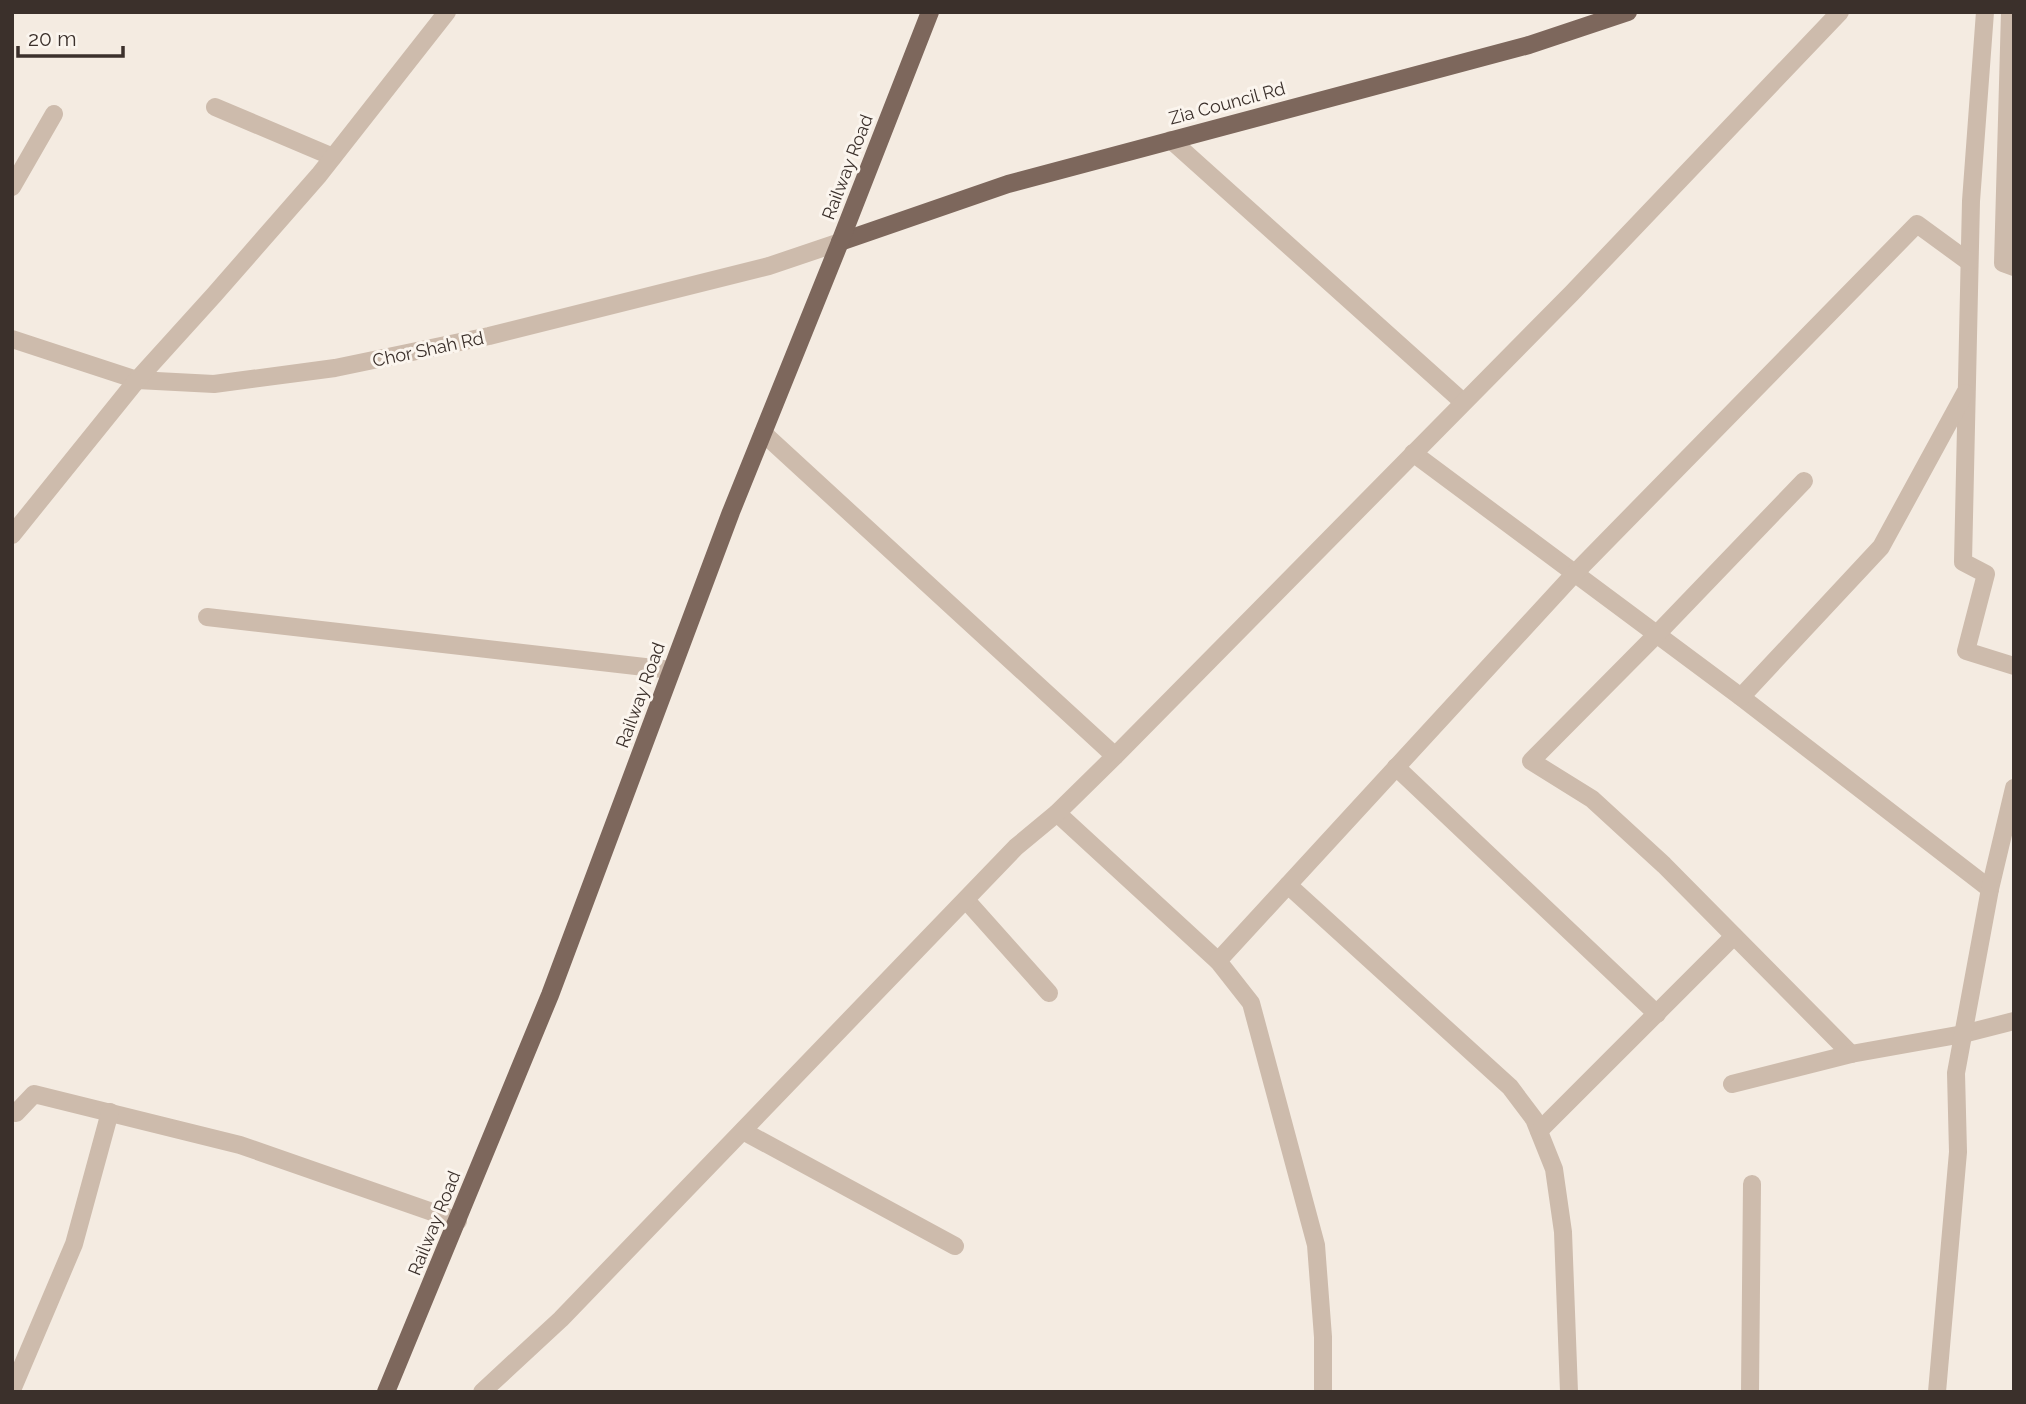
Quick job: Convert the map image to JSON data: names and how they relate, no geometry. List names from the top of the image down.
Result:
{
  "streets": {
    "main road": ["Zia Council Rd", "Railway Road"],
    "street": ["Chor Shah Rd"]
  },
  "crossings": [
    ["Zia Council Rd", "Railway Road"],
    ["Zia Council Rd", "Chor Shah Rd"],
    ["Railway Road", "Chor Shah Rd"]
  ],
  "scale_bar": "20 m"
}
